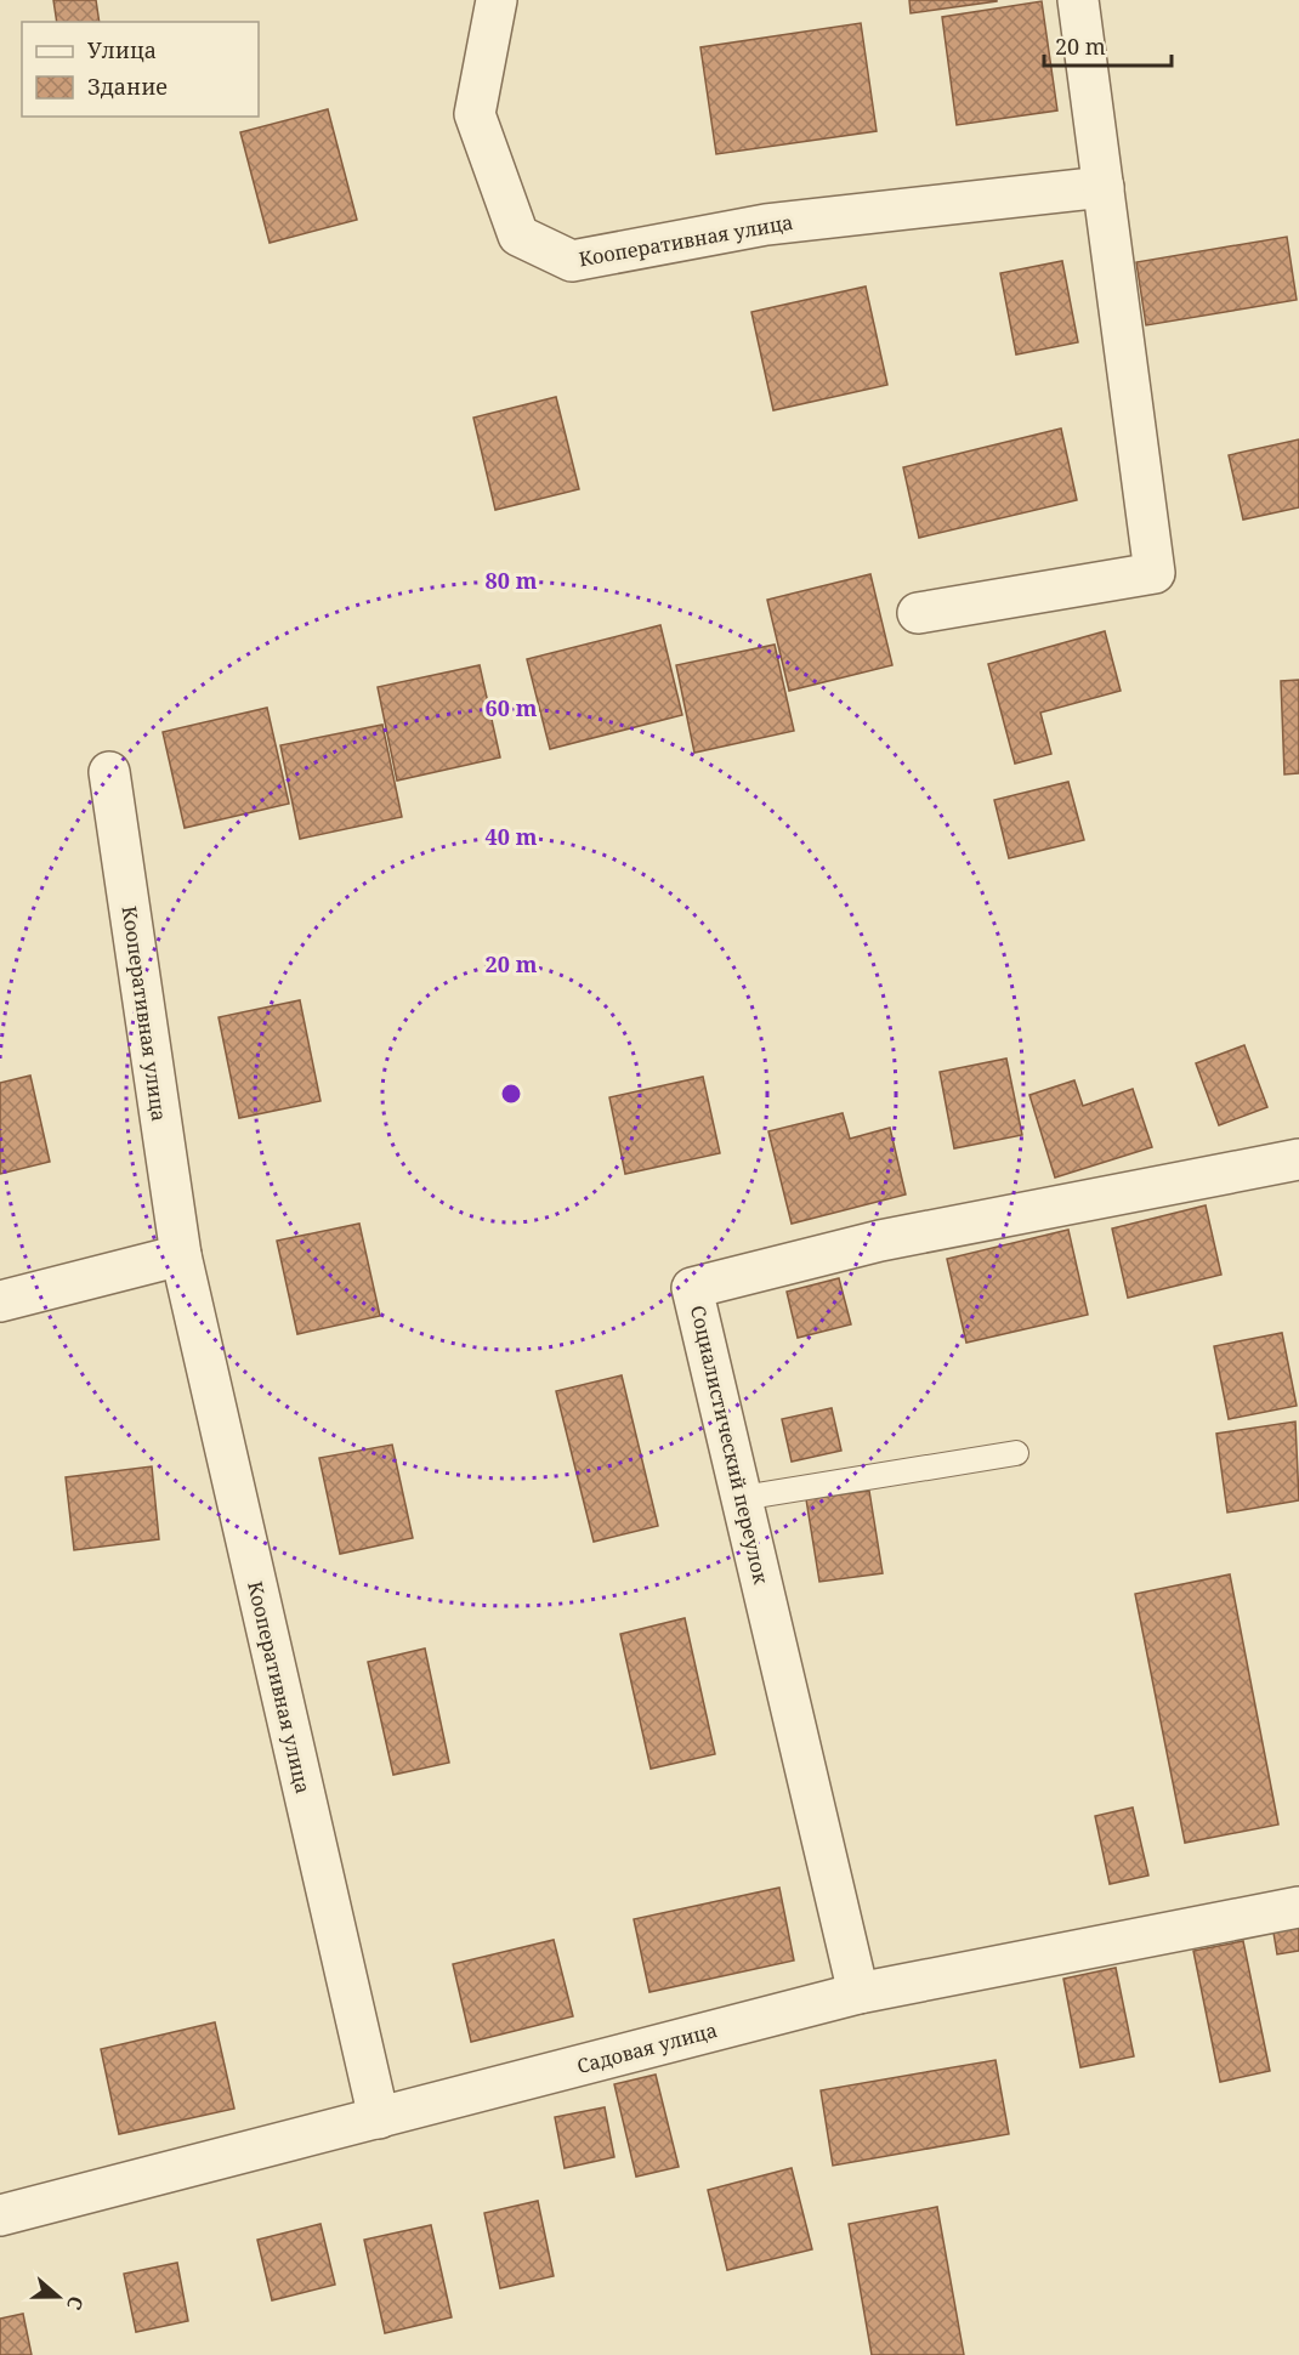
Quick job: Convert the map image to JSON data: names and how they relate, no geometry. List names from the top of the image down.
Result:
{
  "streets": {
    "street": ["Кооперативная улица", "Социалистический переулок", "Садовая улица"]
  },
  "crossings": [
    ["Кооперативная улица", "Садовая улица"],
    ["Социалистический переулок", "Садовая улица"]
  ],
  "legend": ["Улица", "Здание"],
  "scale_bar": "20 m",
  "north": "right",
  "rings": [
    "80 m",
    "60 m",
    "40 m",
    "20 m"
  ]
}
